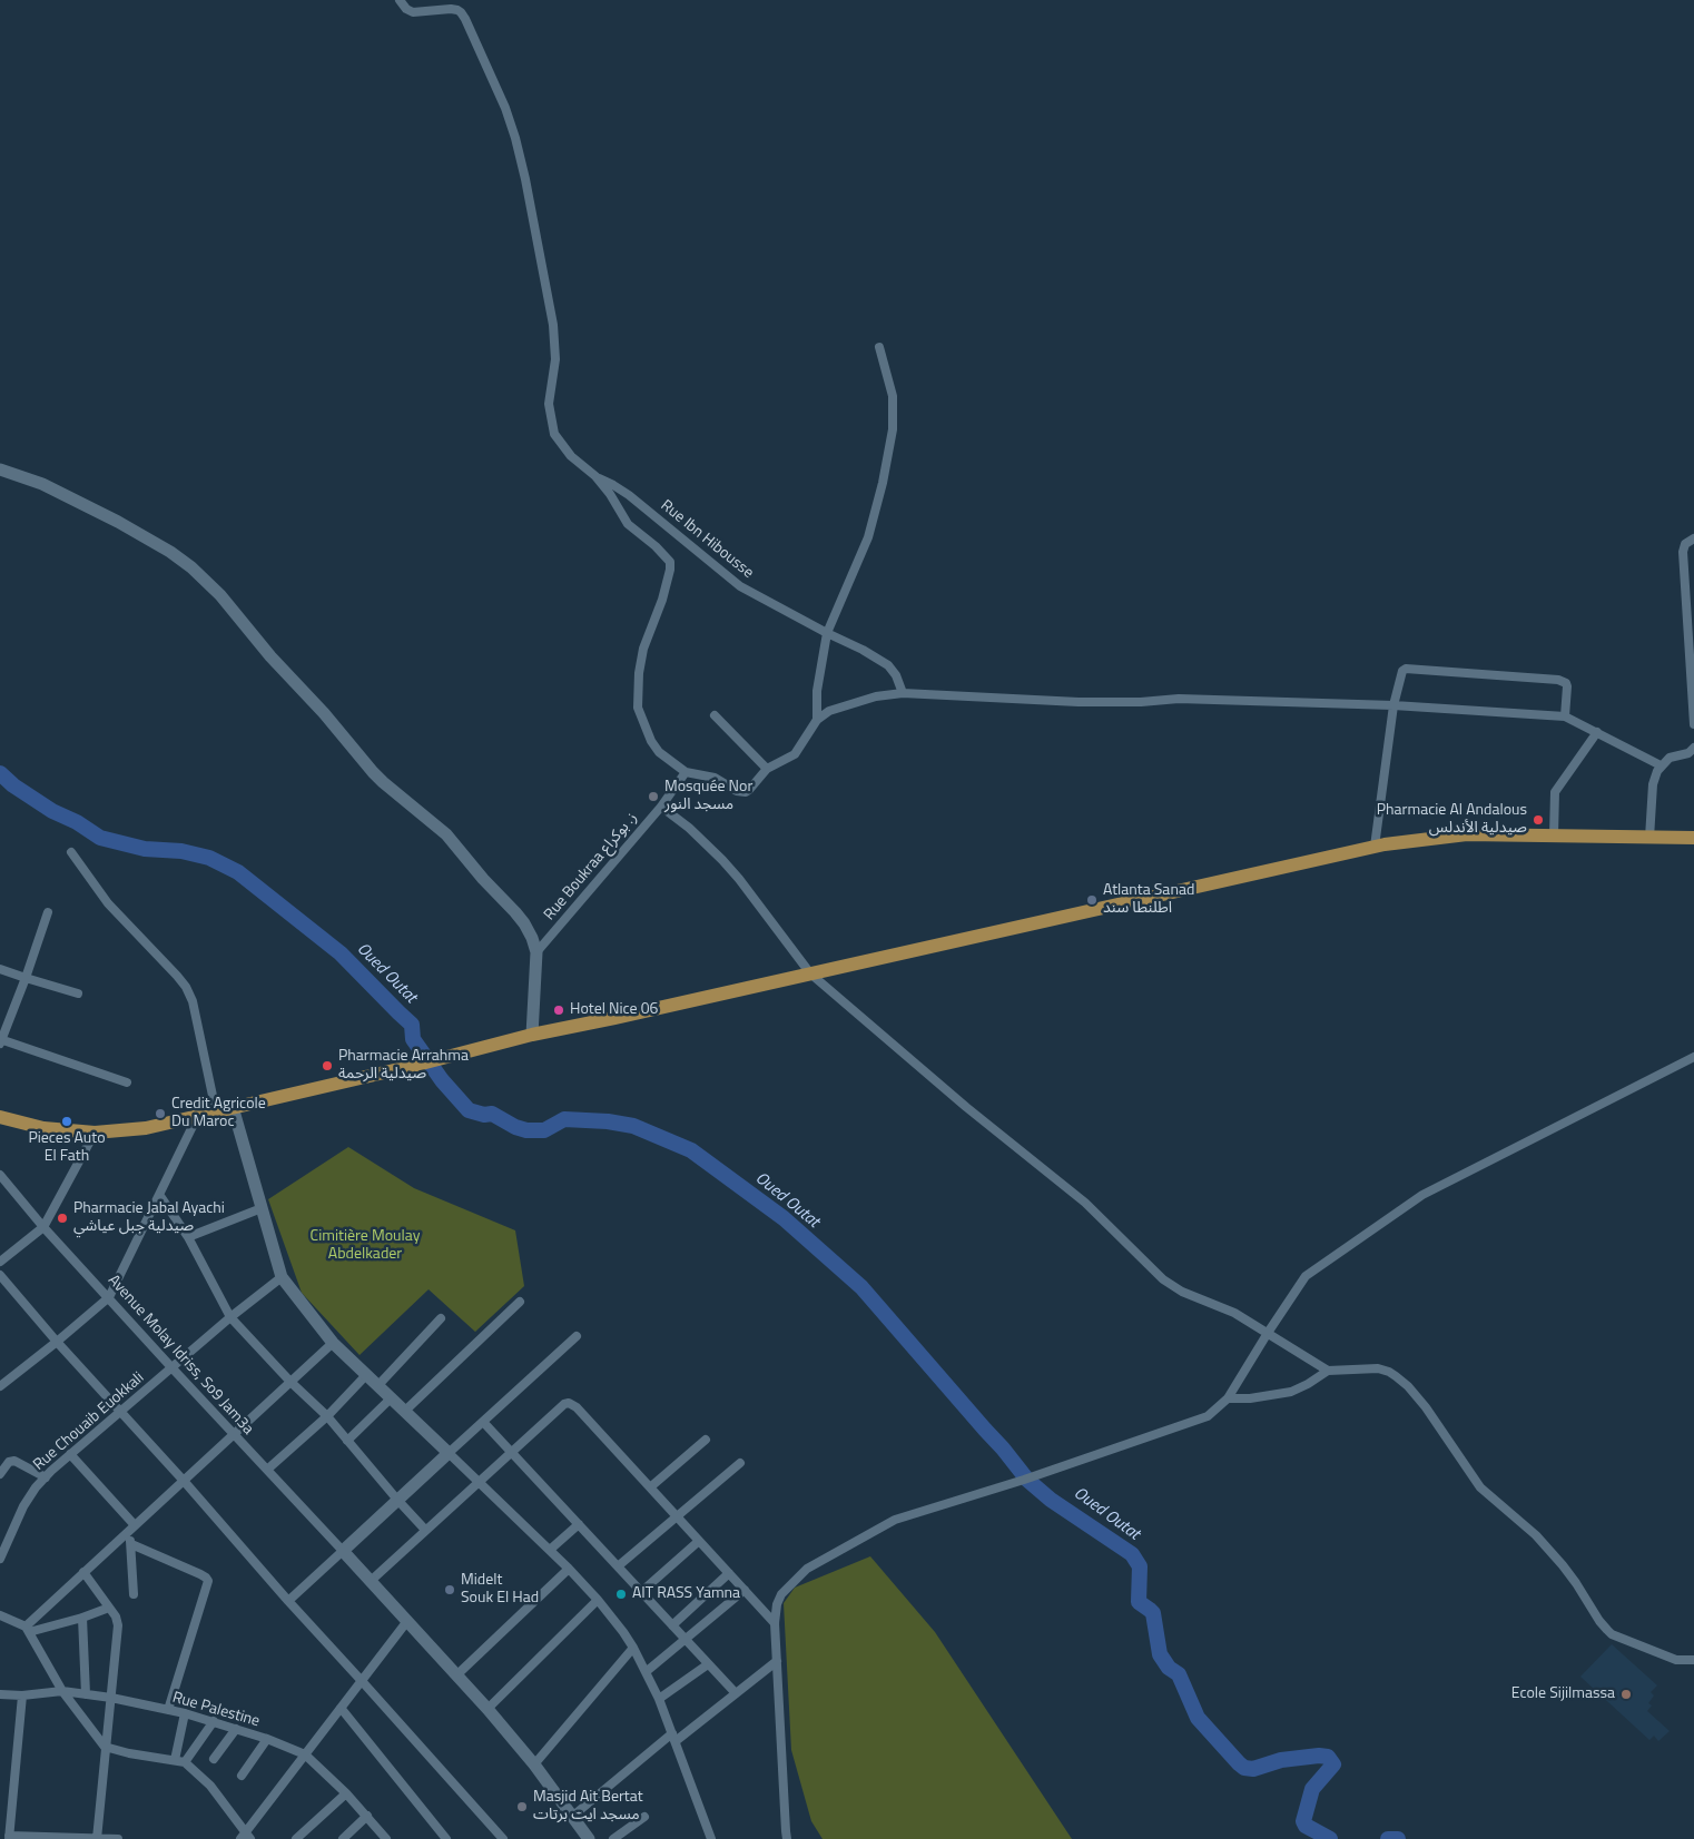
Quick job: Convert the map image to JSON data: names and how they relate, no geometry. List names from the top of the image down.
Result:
{
  "streets": {
    "street": [
      "Rue Ibn Hibousse",
      "Rue Boukraa ز. بوكراع",
      "Avenue Molay Idriss, So9 Jam3a",
      "Rue Chouaib Euokkali",
      "Rue Palestine"
    ]
  },
  "crossings": [
    ["Avenue Molay Idriss, So9 Jam3a", "Rue Chouaib Euokkali"]
  ],
  "water": ["Oued Outat"],
  "parks": ["Cimitière Moulay Abdelkader"],
  "places": [
    "Mosquée Nor مسجد النور",
    "Pharmacie Al Andalous صيدلية الأندلس",
    "Atlanta Sanad اطلنطا سند",
    "Hotel Nice 06",
    "Pharmacie Arrahma صيدلية الرحمة",
    "Credit Agricole Du Maroc",
    "Pieces Auto El Fath",
    "Pharmacie Jabal Ayachi صيدلية جبل عياشي",
    "Midelt Souk El Had",
    "AIT RASS Yamna",
    "Ecole Sijilmassa",
    "Masjid Ait Bertat مسجد ايت برتات"
  ]
}
